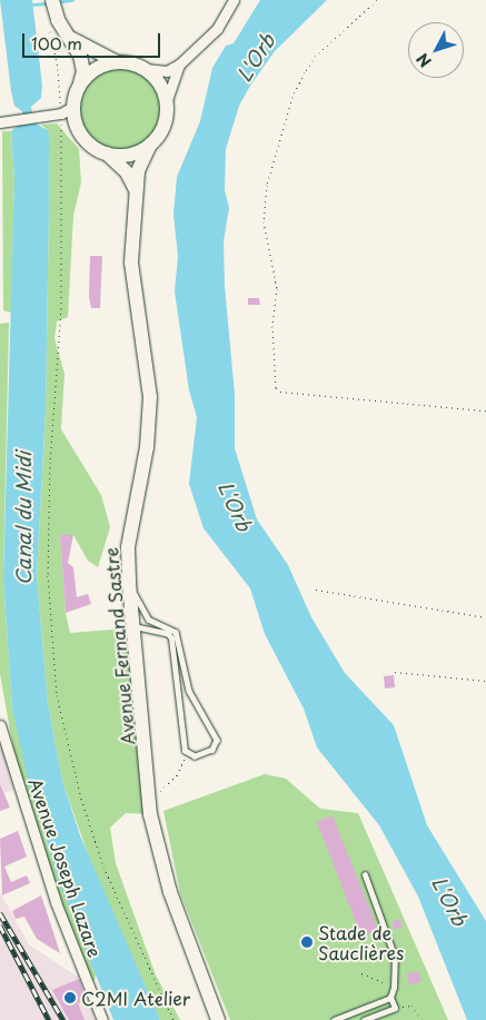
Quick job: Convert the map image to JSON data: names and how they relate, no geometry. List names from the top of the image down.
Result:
{
  "streets": {
    "main road": ["Avenue Fernand Sastre"],
    "street": ["Avenue Joseph Lazare"]
  },
  "water": ["L'Orb", "Canal du Midi"],
  "places": ["Stade de Sauclières", "C2MI Atelier"],
  "scale_bar": "100 m",
  "north": "bottom left"
}
